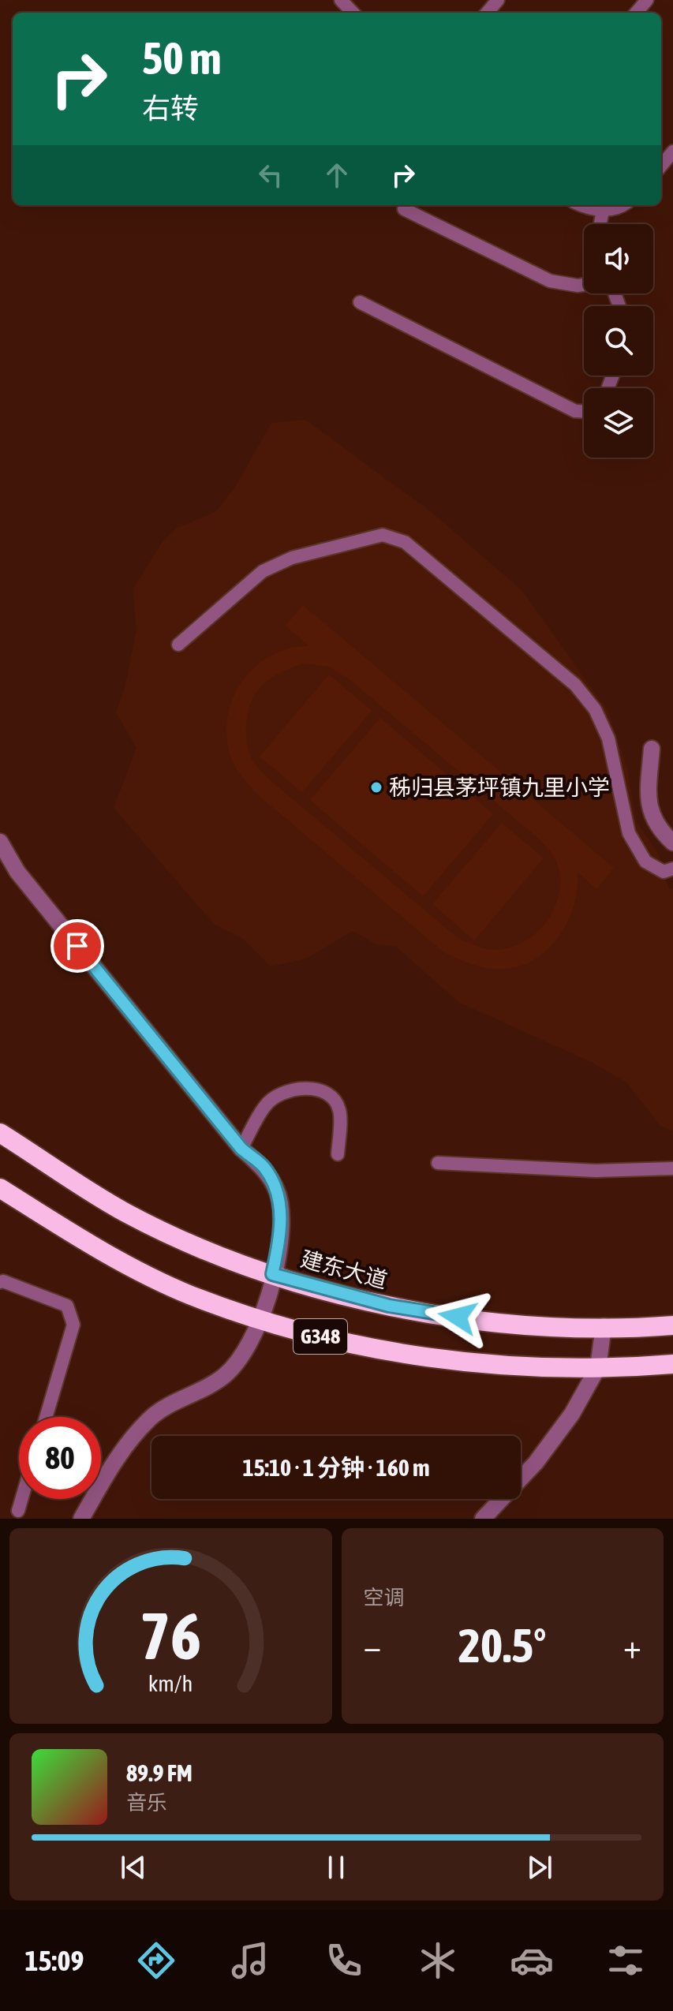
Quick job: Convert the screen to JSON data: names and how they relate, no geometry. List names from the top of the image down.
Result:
{
  "streets": {
    "highway": ["建东大道", "G348"]
  },
  "places": ["秭归县茅坪镇九里小学"],
  "page": {
    "turn": ["50 m", "右转"],
    "limit": "80",
    "trip": "15:10 · 1 分钟 · 160 m",
    "tile": "空调",
    "heat": ["−", "20.5°", "+"],
    "song": ["89.9 FM", "音乐"],
    "tabs": "15:09",
    "gauge": ["76", "km/h"]
  }
}
